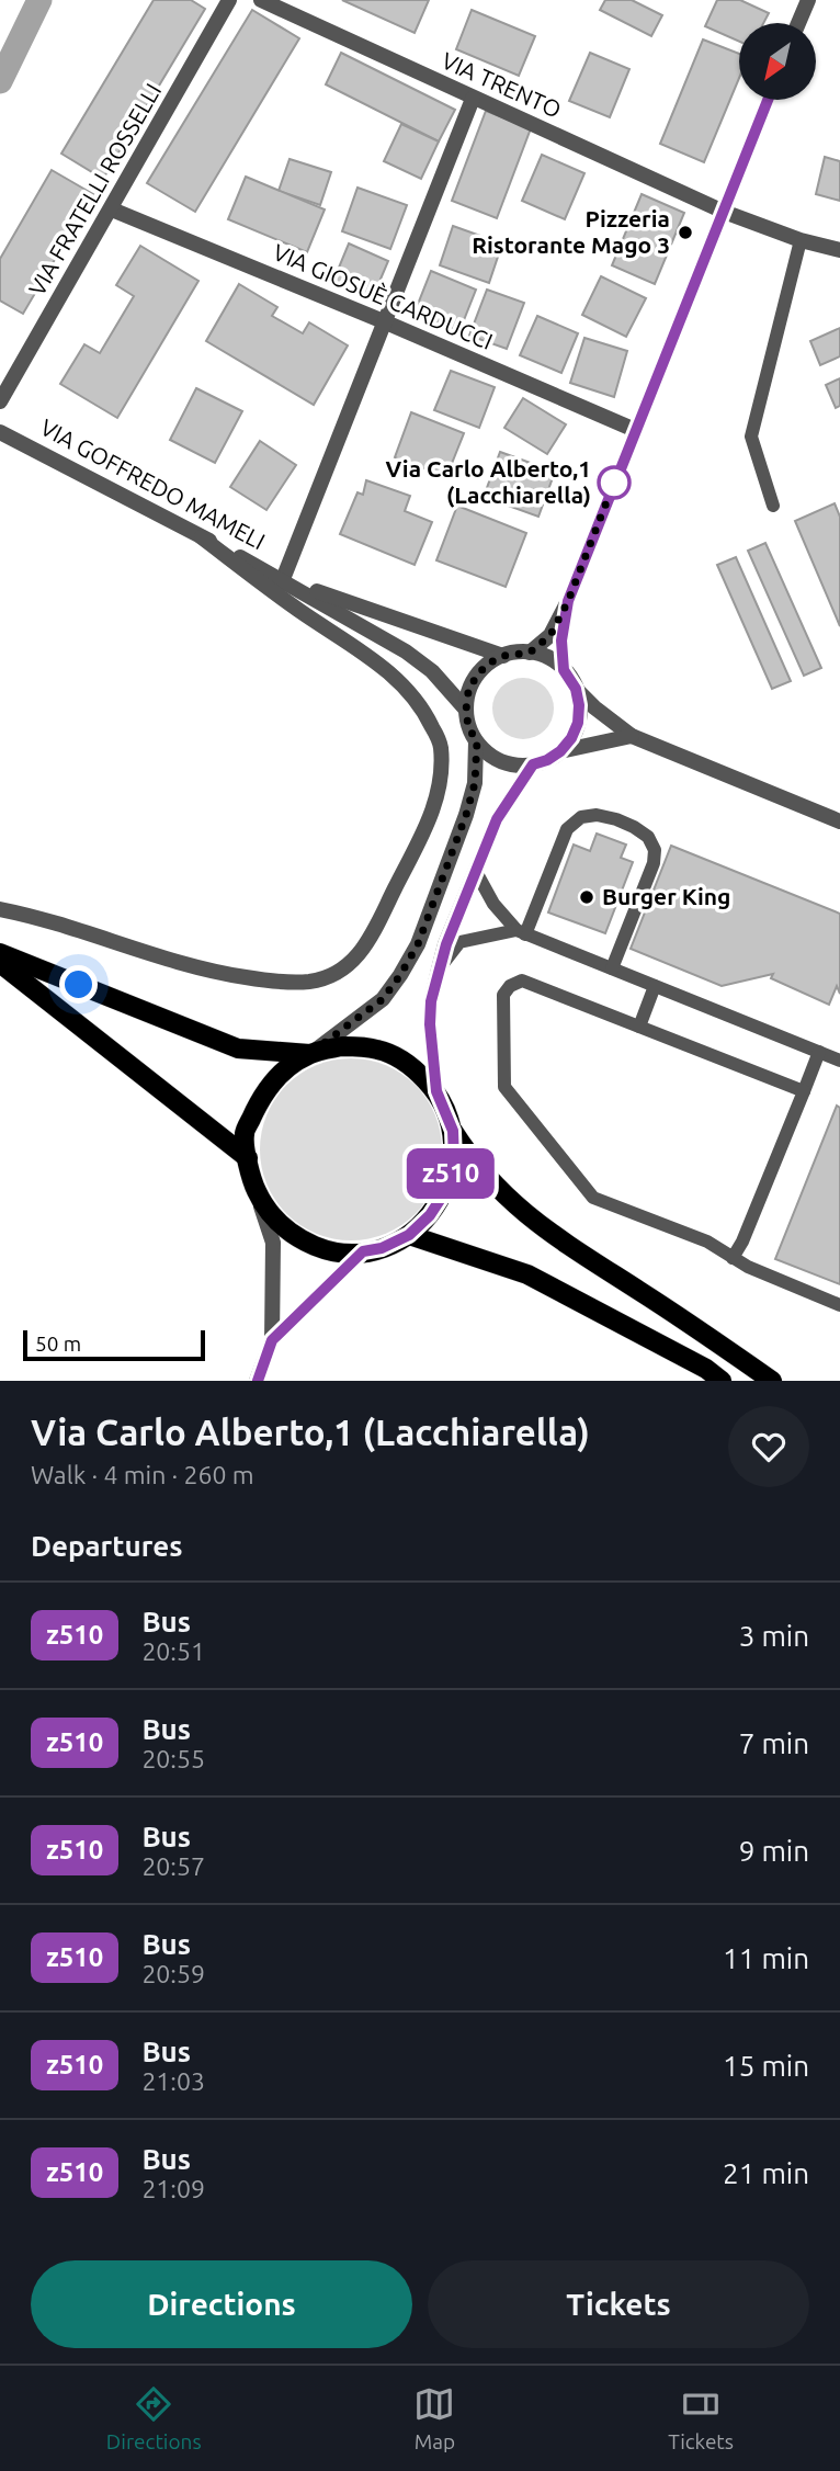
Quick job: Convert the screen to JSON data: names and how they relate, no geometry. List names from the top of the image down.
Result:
{
  "streets": {
    "street": [
      "VIA TRENTO",
      "VIA FRATELLI ROSSELLI",
      "VIA GIOSUÈ CARDUCCI",
      "VIA GOFFREDO MAMELI"
    ]
  },
  "crossings": [
    ["VIA FRATELLI ROSSELLI", "VIA GIOSUÈ CARDUCCI"]
  ],
  "places": ["Pizzeria Ristorante Mago 3", "Via Carlo Alberto,1 (Lacchiarella)", "Burger King"],
  "lines": ["bus line z510"],
  "scale_bar": "50 m",
  "north": "bottom left",
  "page": {
    "on_map": "z510",
    "scale": "50 m",
    "heading": [
      ["Via Carlo Alberto,1 (Lacchiarella)", "Walk · 4 min · 260 m"],
      "Departures"
    ],
    "list": [
      {
        "mark": "z510",
        "name": "Bus",
        "note": "20:51",
        "value": "3 min"
      },
      {
        "mark": "z510",
        "name": "Bus",
        "note": "20:55",
        "value": "7 min"
      },
      {
        "mark": "z510",
        "name": "Bus",
        "note": "20:57",
        "value": "9 min"
      },
      {
        "mark": "z510",
        "name": "Bus",
        "note": "20:59",
        "value": "11 min"
      },
      {
        "mark": "z510",
        "name": "Bus",
        "note": "21:03",
        "value": "15 min"
      },
      {
        "mark": "z510",
        "name": "Bus",
        "note": "21:09",
        "value": "21 min"
      }
    ],
    "buttons": ["Directions", "Tickets"],
    "tabs": ["Directions", "Map", "Tickets"]
  }
}
